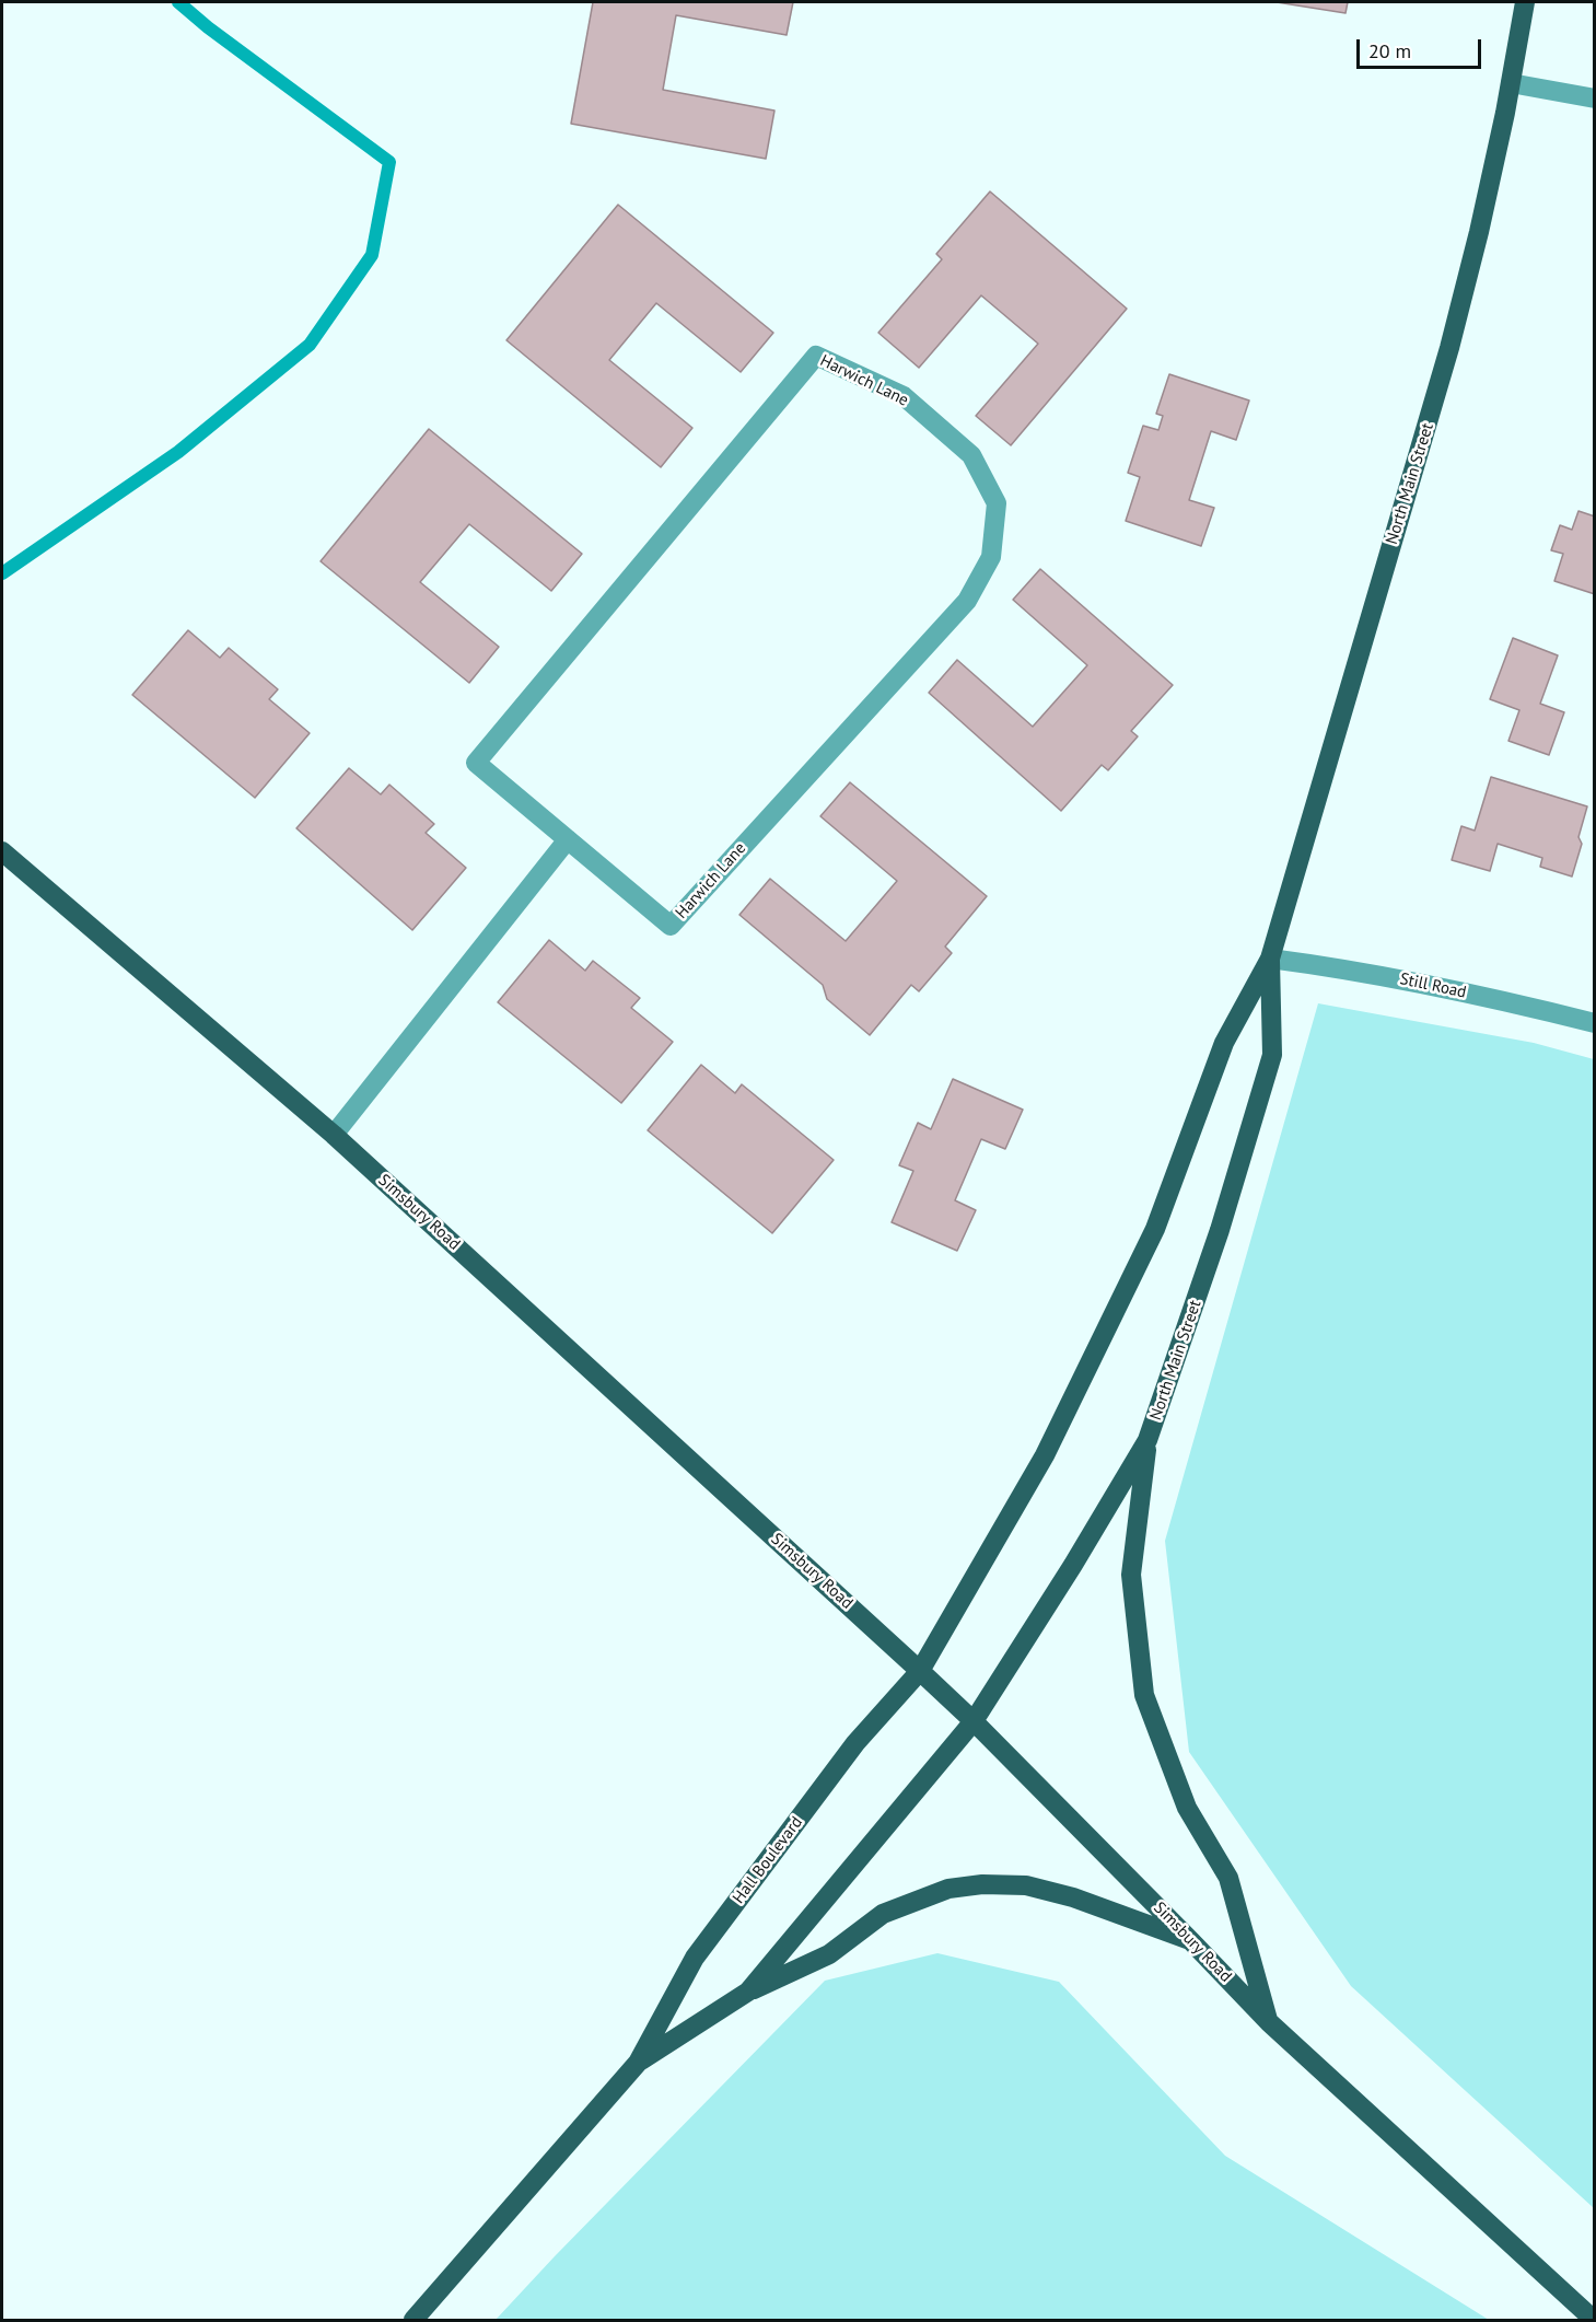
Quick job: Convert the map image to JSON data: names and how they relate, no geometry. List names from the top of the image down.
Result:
{
  "streets": {
    "main road": ["North Main Street", "Simsbury Road", "Hall Boulevard"],
    "street": ["Harwich Lane", "Still Road"]
  },
  "crossings": [
    ["North Main Street", "Still Road"],
    ["North Main Street", "Simsbury Road"],
    ["North Main Street", "Hall Boulevard"],
    ["Simsbury Road", "Hall Boulevard"]
  ],
  "scale_bar": "20 m"
}
